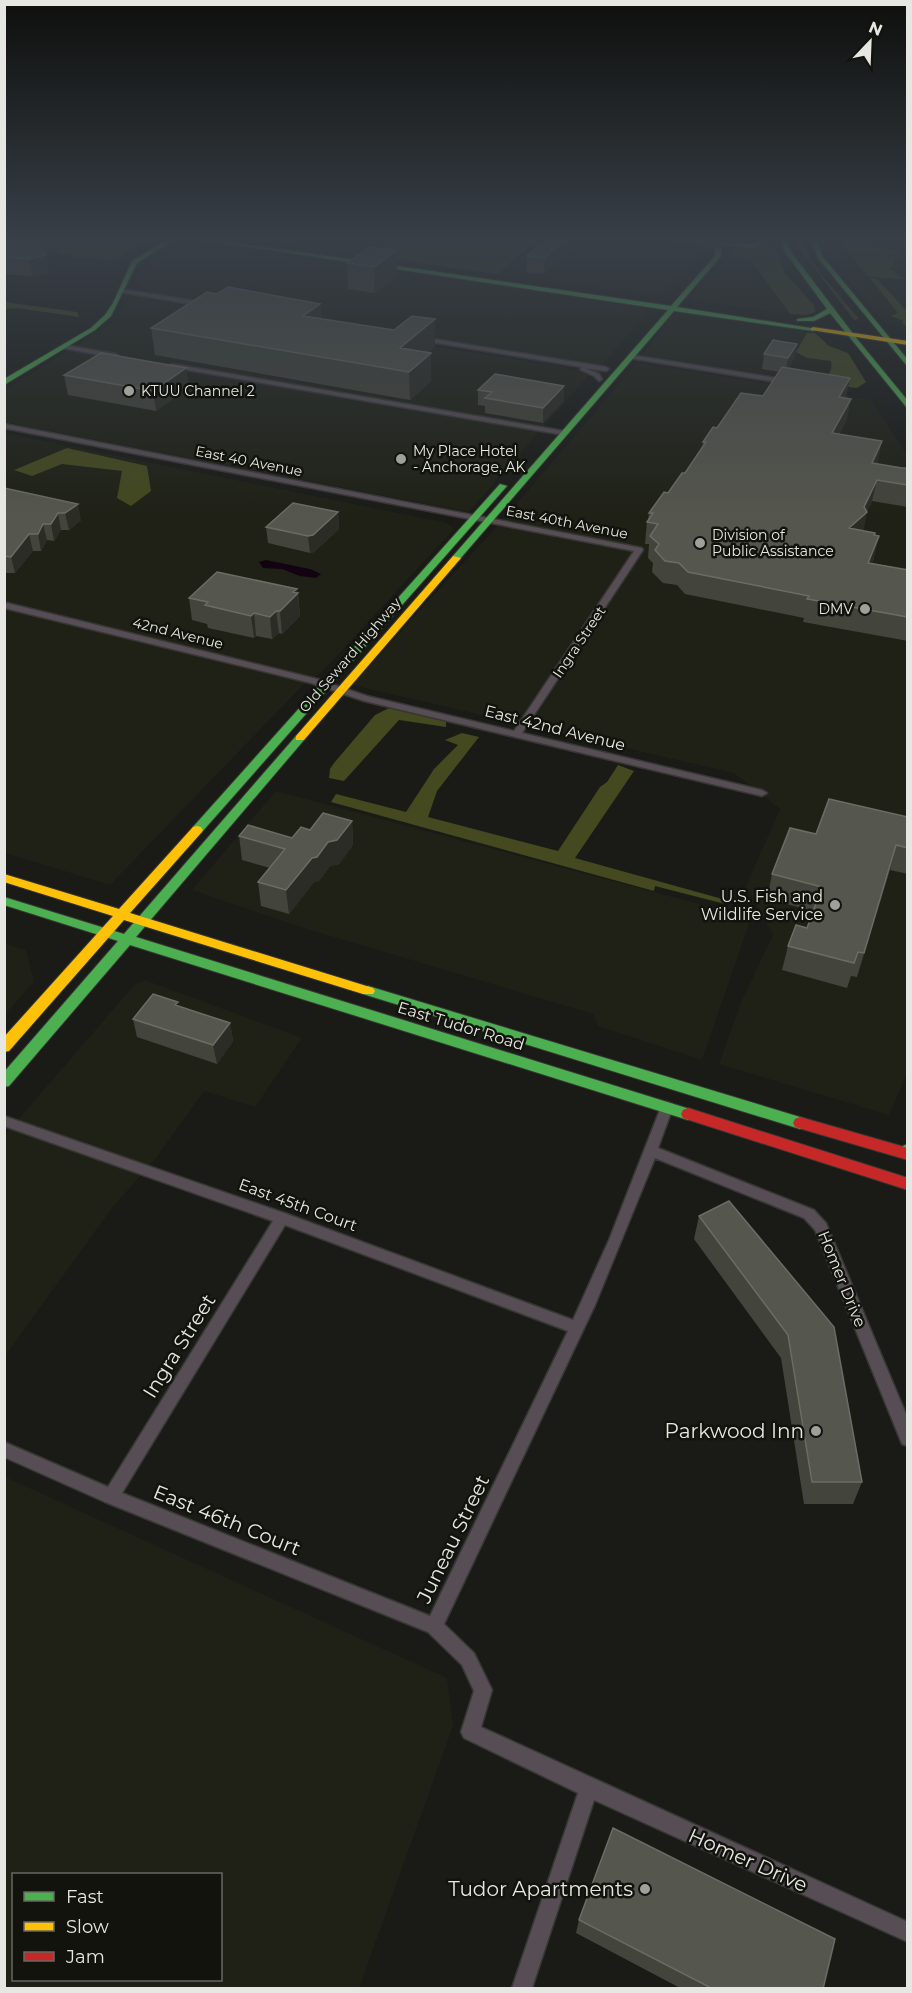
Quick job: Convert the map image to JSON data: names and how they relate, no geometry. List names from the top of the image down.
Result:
{
  "streets": {
    "main road": ["Old Seward Highway", "East Tudor Road"],
    "street": [
      "East 40 Avenue",
      "East 40th Avenue",
      "42nd Avenue",
      "Ingra Street",
      "East 42nd Avenue",
      "East 45th Court",
      "Homer Drive",
      "East 46th Court",
      "Juneau Street"
    ]
  },
  "crossings": [
    ["East 40 Avenue", "East 40th Avenue"],
    ["East 40 Avenue", "Old Seward Highway"],
    ["East 40th Avenue", "Ingra Street"],
    ["East 40th Avenue", "Old Seward Highway"],
    ["42nd Avenue", "Old Seward Highway"],
    ["42nd Avenue", "East 42nd Avenue"],
    ["Ingra Street", "East 42nd Avenue"],
    ["Ingra Street", "East 45th Court"],
    ["Ingra Street", "East 46th Court"],
    ["Old Seward Highway", "East 42nd Avenue"],
    ["Old Seward Highway", "East Tudor Road"],
    ["East Tudor Road", "Juneau Street"],
    ["East 45th Court", "Juneau Street"],
    ["Homer Drive", "Juneau Street"],
    ["East 46th Court", "Juneau Street"]
  ],
  "places": [
    "KTUU Channel 2",
    "My Place Hotel - Anchorage, AK",
    "Division of Public Assistance",
    "DMV",
    "U.S. Fish and Wildlife Service",
    "Parkwood Inn",
    "Tudor Apartments"
  ],
  "legend": ["Fast", "Slow", "Jam"],
  "north": "top right"
}
